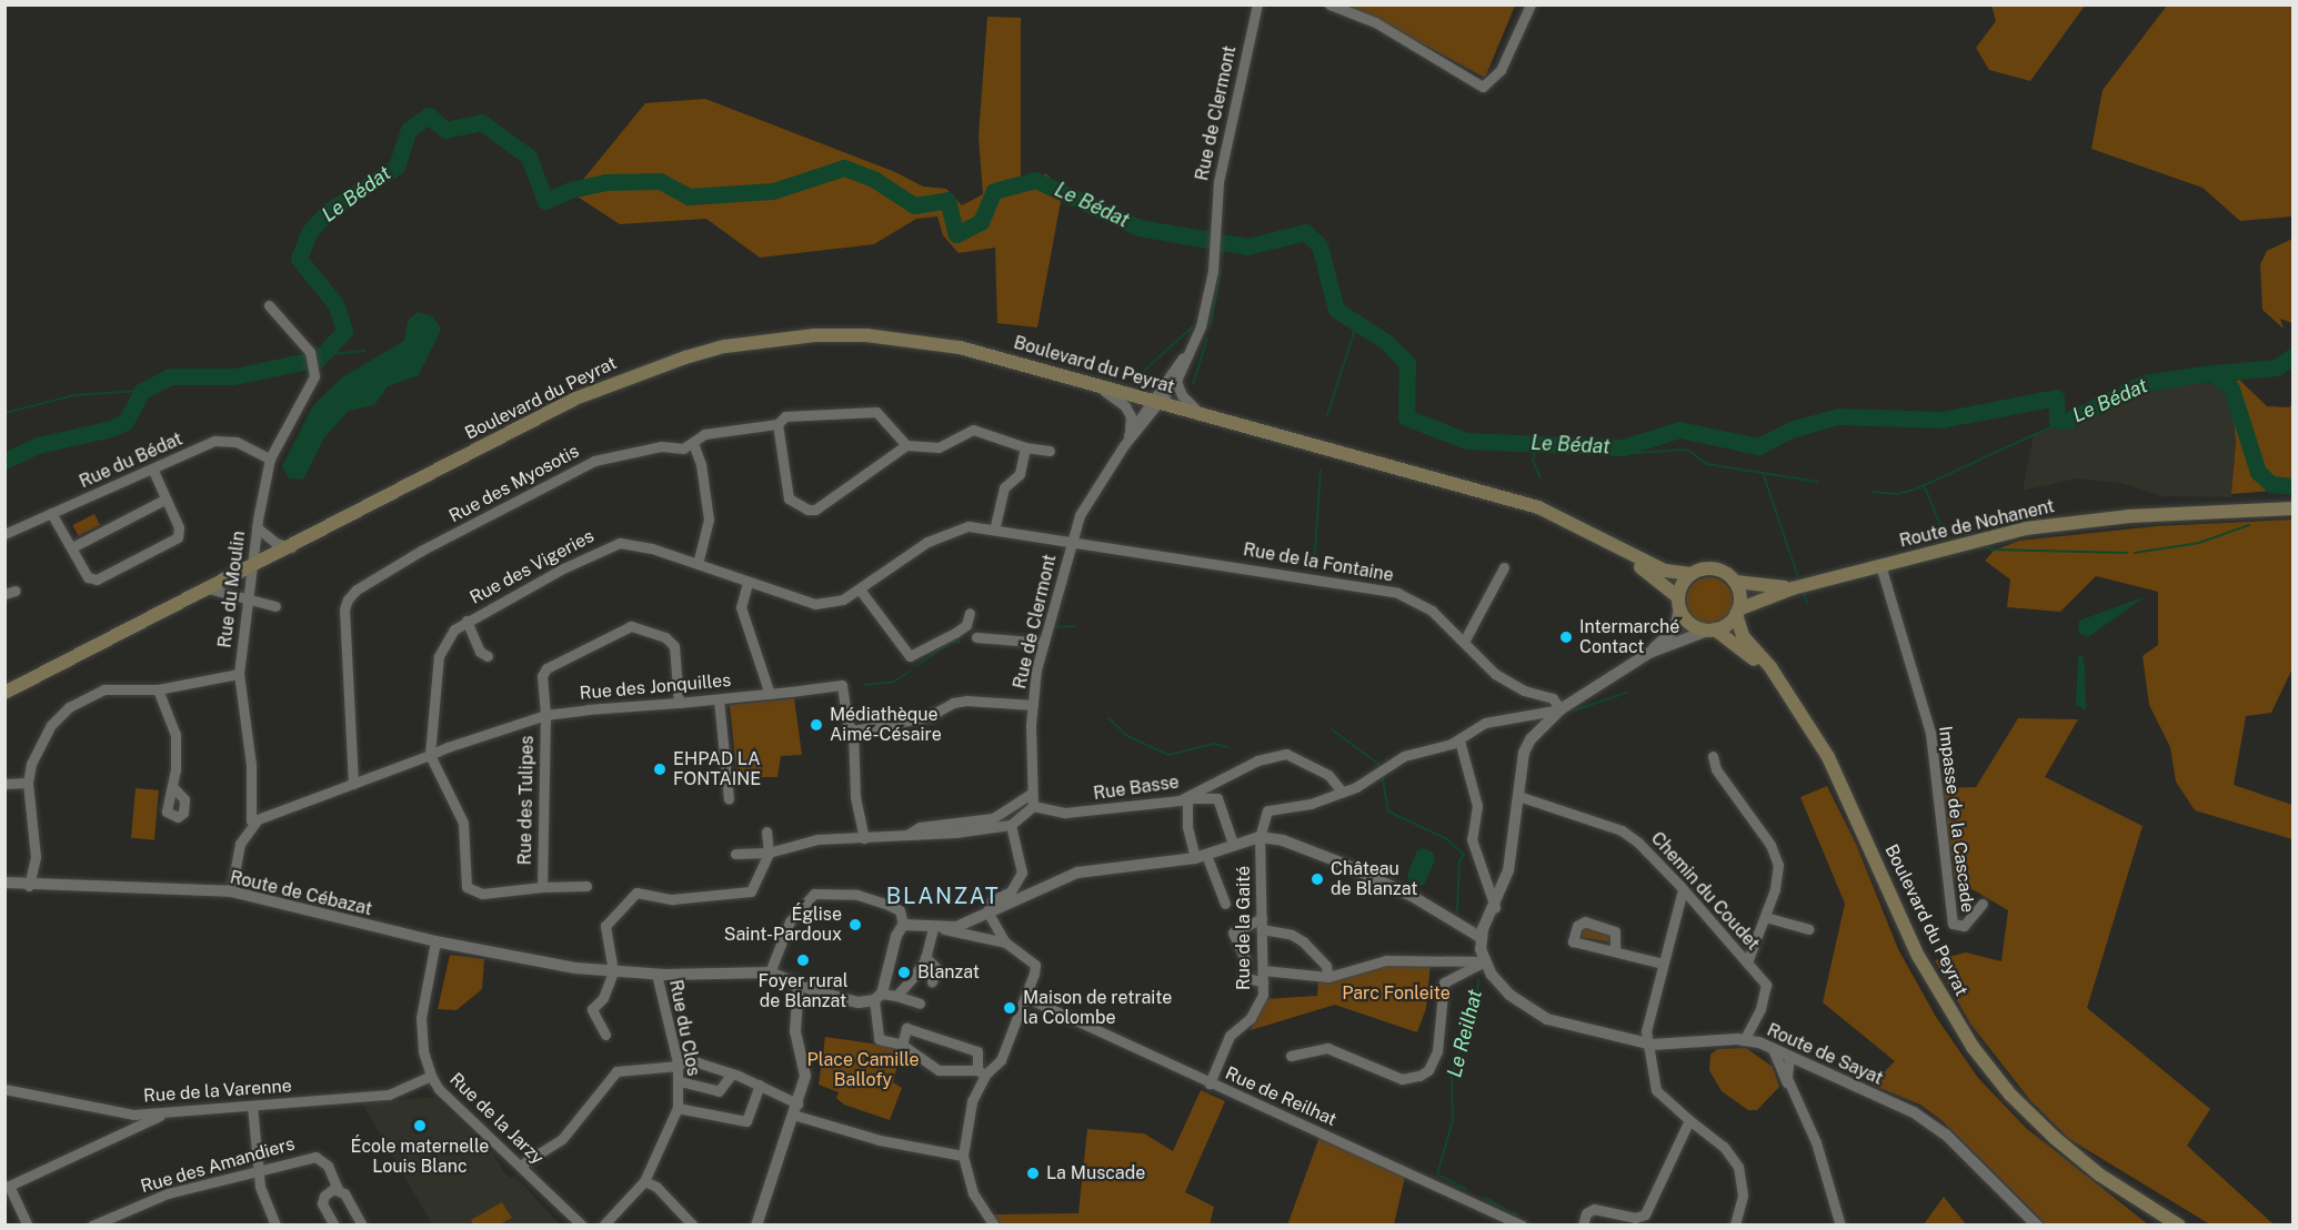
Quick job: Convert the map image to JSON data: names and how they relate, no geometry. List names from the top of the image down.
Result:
{
  "streets": {
    "main road": ["Boulevard du Peyrat", "Route de Nohanent"],
    "street": [
      "Rue de Clermont",
      "Rue du Bédat",
      "Rue des Myosotis",
      "Rue de la Fontaine",
      "Rue des Vigeries",
      "Rue du Moulin",
      "Rue des Jonquilles",
      "Rue Basse",
      "Rue des Tulipes",
      "Impasse de la Cascade",
      "Chemin du Coudet",
      "Route de Cébazat",
      "Rue de la Gaité",
      "Rue du Clos",
      "Route de Sayat",
      "Rue de la Varenne",
      "Rue de Reilhat",
      "Rue de la Jarzy",
      "Rue des Amandiers"
    ]
  },
  "crossings": [
    ["Rue de Clermont", "Boulevard du Peyrat"],
    ["Rue de Clermont", "Rue de la Fontaine"],
    ["Rue de Clermont", "Rue des Vigeries"],
    ["Rue de Clermont", "Rue Basse"],
    ["Boulevard du Peyrat", "Route de Nohanent"],
    ["Boulevard du Peyrat", "Rue du Moulin"],
    ["Rue du Bédat", "Rue du Moulin"],
    ["Route de Nohanent", "Impasse de la Cascade"],
    ["Rue de la Fontaine", "Rue des Vigeries"],
    ["Rue des Vigeries", "Rue des Jonquilles"],
    ["Rue des Vigeries", "Rue des Tulipes"],
    ["Rue des Jonquilles", "Rue des Tulipes"],
    ["Chemin du Coudet", "Route de Sayat"],
    ["Route de Cébazat", "Rue du Clos"],
    ["Route de Cébazat", "Rue de la Jarzy"],
    ["Rue de la Gaité", "Rue de Reilhat"],
    ["Rue de la Varenne", "Rue de la Jarzy"]
  ],
  "districts": ["BLANZAT"],
  "water": ["Le Bédat", "Le Reilhat"],
  "parks": ["Parc Fonleite", "Place Camille Ballofy"],
  "places": [
    "Intermarché Contact",
    "Médiathèque Aimé-Césaire",
    "EHPAD LA FONTAINE",
    "Château de Blanzat",
    "Église Saint-Pardoux",
    "Foyer rural de Blanzat",
    "Blanzat",
    "Maison de retraite la Colombe",
    "École maternelle Louis Blanc",
    "La Muscade"
  ]
}
